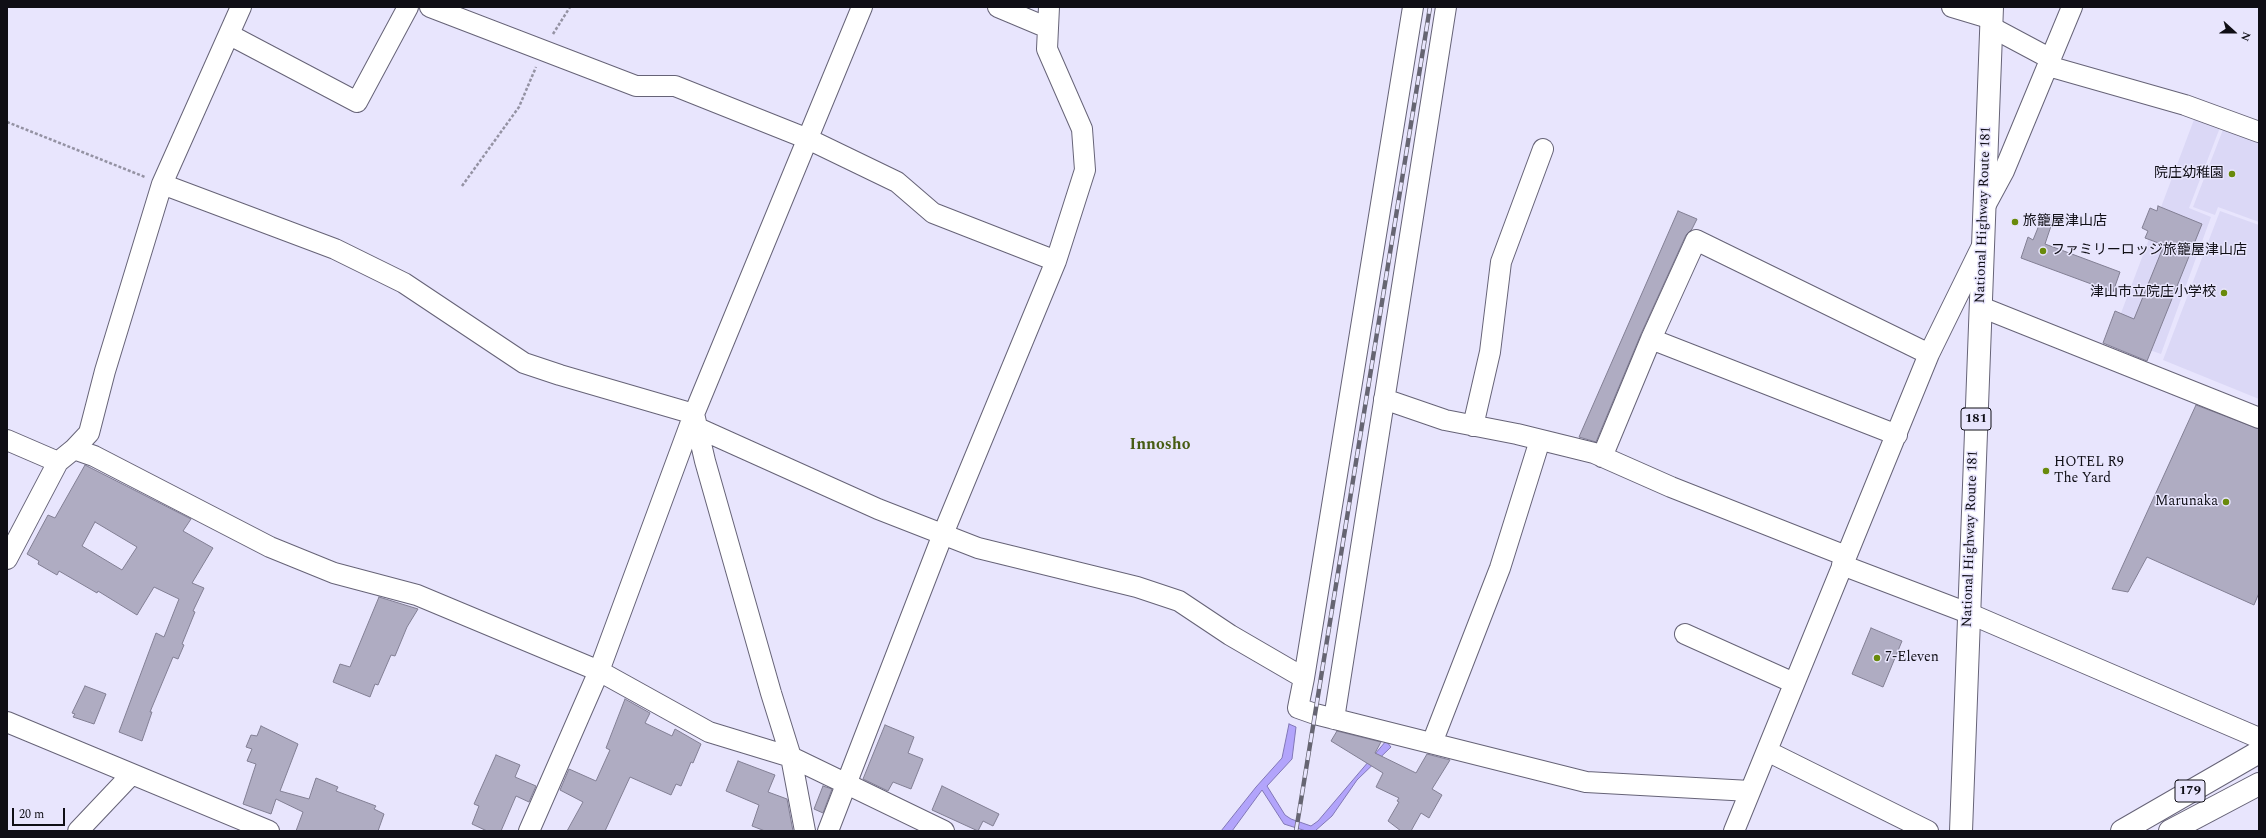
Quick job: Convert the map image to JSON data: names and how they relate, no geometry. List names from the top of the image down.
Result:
{
  "streets": {
    "highway": ["National Highway Route 181", "181", "179"]
  },
  "districts": ["Innosho"],
  "places": [
    "院庄幼稚園",
    "旅籠屋津山店",
    "ファミリーロッジ旅籠屋津山店",
    "津山市立院庄小学校",
    "HOTEL R9 The Yard",
    "Marunaka",
    "7-Eleven"
  ],
  "scale_bar": "20 m",
  "north": "right"
}
